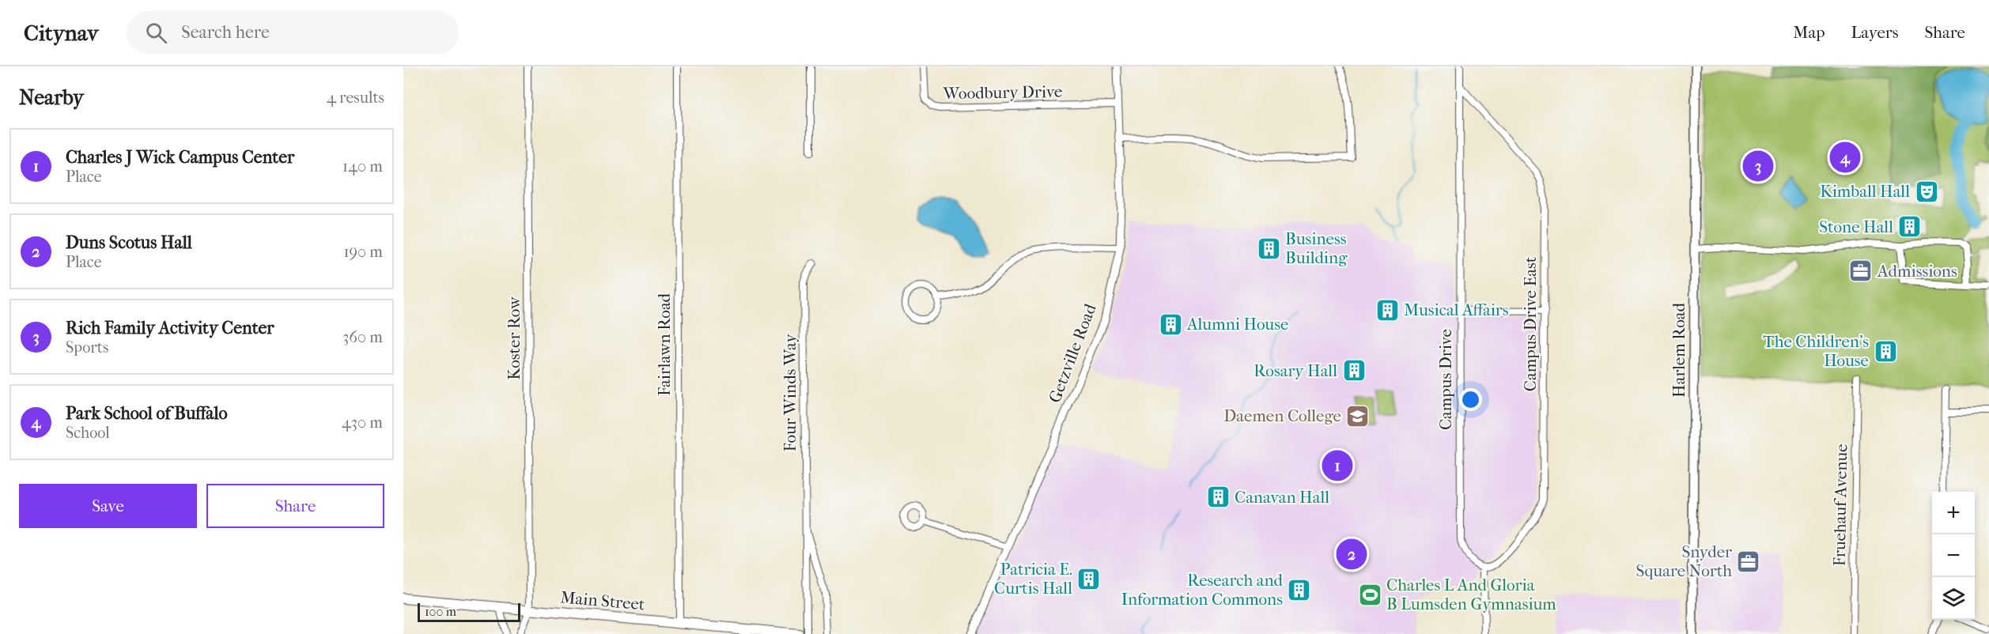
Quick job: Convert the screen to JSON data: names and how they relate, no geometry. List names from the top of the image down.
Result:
{
  "streets": {
    "main road": ["Harlem Road", "Main Street"],
    "street": [
      "Woodbury Drive",
      "Campus Drive East",
      "Koster Row",
      "Fairlawn Road",
      "Getzville Road",
      "Campus Drive",
      "Four Winds Way",
      "Fruehauf Avenue"
    ]
  },
  "crossings": [
    ["Woodbury Drive", "Getzville Road"],
    ["Campus Drive East", "Campus Drive"],
    ["Koster Row", "Main Street"],
    ["Fairlawn Road", "Main Street"]
  ],
  "places": {
    "theatre": ["Kimball Hall"],
    "building": [
      "Stone Hall",
      "Business Building",
      "Musical Affairs",
      "Alumni House",
      "The Children's House",
      "Rosary Hall",
      "Canavan Hall",
      "Patricia E. Curtis Hall",
      "Research and Information Commons"
    ],
    "office": ["Admissions", "Snyder Square North"],
    "school or university": ["Daemen College"],
    "sports": ["Charles L And Gloria B Lumsden Gymnasium"]
  },
  "scale_bar": "100 m",
  "page": {
    "header": "Citynav",
    "search": "Search here",
    "nav": ["Map", "Layers", "Share"],
    "heading": ["Nearby", "4 results"],
    "list": [
      {
        "mark": "1",
        "name": "Charles J Wick Campus Center",
        "note": "Place",
        "value": "140 m"
      },
      {
        "mark": "2",
        "name": "Duns Scotus Hall",
        "note": "Place",
        "value": "190 m"
      },
      {
        "mark": "3",
        "name": "Rich Family Activity Center",
        "note": "Sports",
        "value": "360 m"
      },
      {
        "mark": "4",
        "name": "Park School of Buffalo",
        "note": "School",
        "value": "430 m"
      }
    ],
    "pins": [
      "4",
      "3",
      "1",
      "2"
    ],
    "buttons": ["Save", "Share"],
    "map_buttons": ["+", "−"],
    "scale": "100 m"
  }
}
